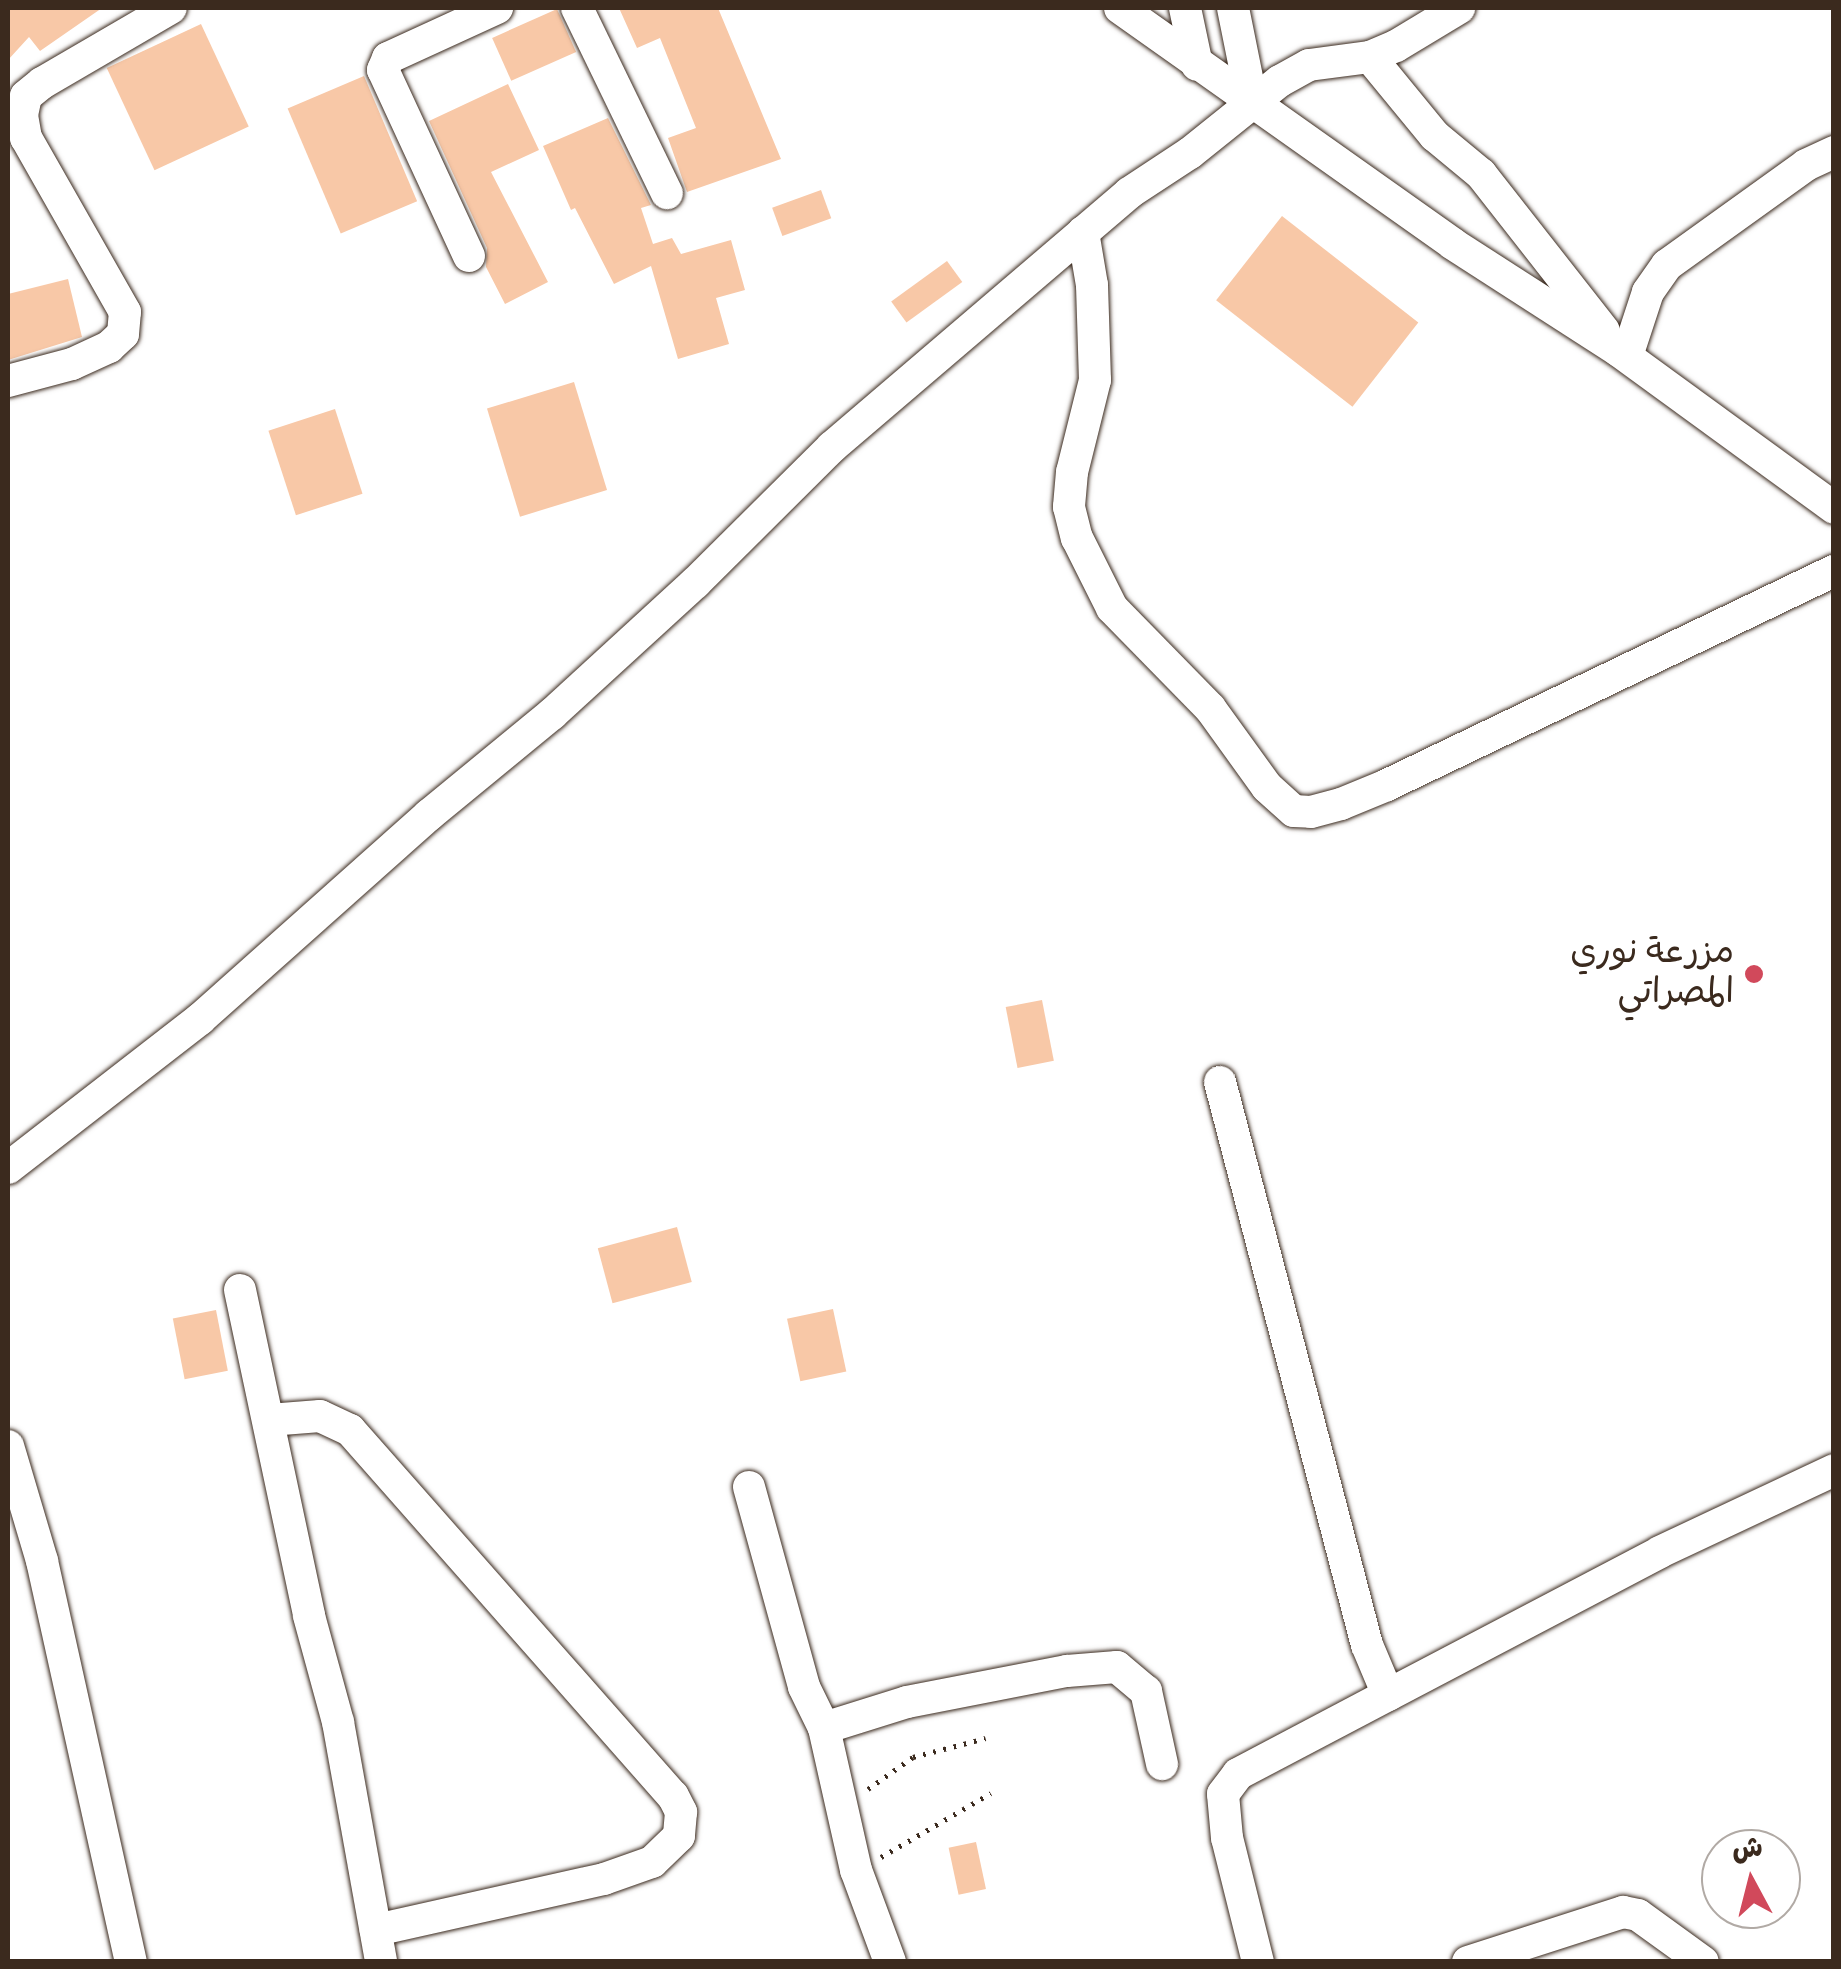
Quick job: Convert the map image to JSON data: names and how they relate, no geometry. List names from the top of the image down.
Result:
{
  "places": ["مزرعة نوري المصراتي"],
  "north": "top"
}
